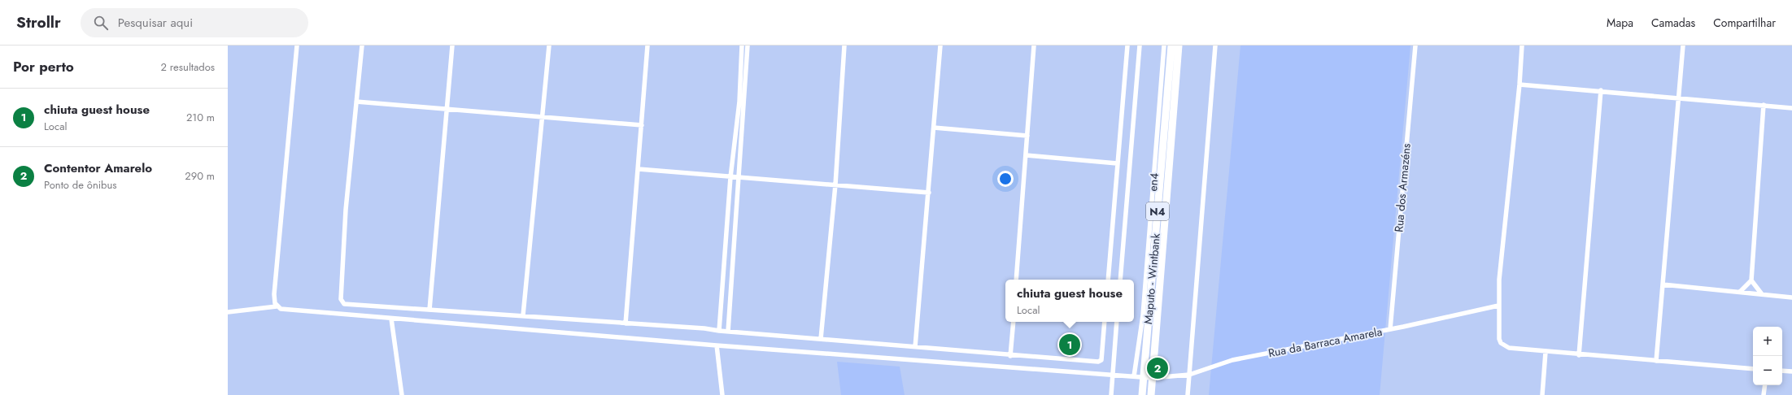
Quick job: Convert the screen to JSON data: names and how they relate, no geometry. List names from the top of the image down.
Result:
{
  "streets": {
    "highway": ["N4", "Maputo - Wintbank"],
    "street": ["en4", "Rua dos Armazéns", "Rua da Barraca Amarela"]
  },
  "crossings": [
    ["en4", "Rua da Barraca Amarela"],
    ["Rua dos Armazéns", "Rua da Barraca Amarela"],
    ["Maputo - Wintbank", "Rua da Barraca Amarela"]
  ],
  "page": {
    "header": "Strollr",
    "search": "Pesquisar aqui",
    "nav": ["Mapa", "Camadas", "Compartilhar"],
    "heading": ["Por perto", "2 resultados"],
    "list": [
      {
        "mark": "1",
        "name": "chiuta guest house",
        "note": "Local",
        "value": "210 m"
      },
      {
        "mark": "2",
        "name": "Contentor Amarelo",
        "note": "Ponto de ônibus",
        "value": "290 m"
      }
    ],
    "popup": ["chiuta guest house", "Local"],
    "map_buttons": ["+", "−"],
    "pins": ["1", "2"]
  }
}
